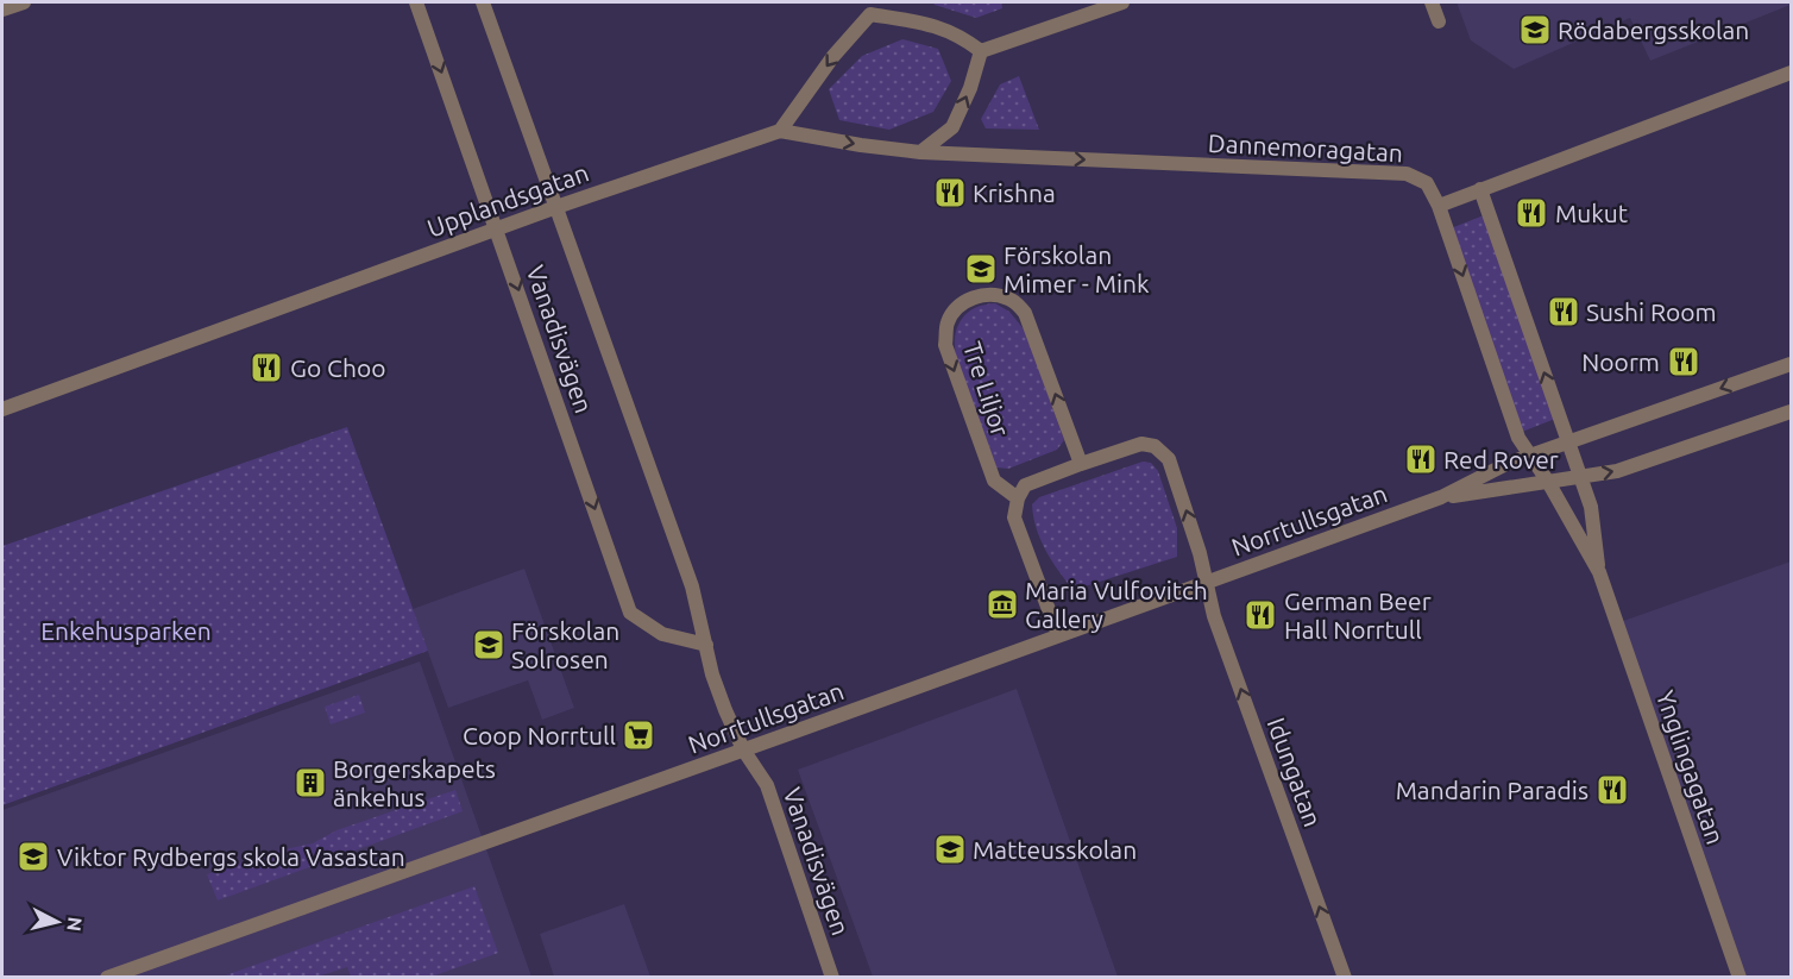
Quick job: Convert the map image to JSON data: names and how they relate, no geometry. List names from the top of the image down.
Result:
{
  "streets": {
    "street": [
      "Dannemoragatan",
      "Upplandsgatan",
      "Vanadisvägen",
      "Tre Liljor",
      "Norrtullsgatan",
      "Ynglingagatan",
      "Idungatan"
    ]
  },
  "crossings": [
    ["Dannemoragatan", "Upplandsgatan"],
    ["Dannemoragatan", "Ynglingagatan"],
    ["Upplandsgatan", "Vanadisvägen"],
    ["Vanadisvägen", "Norrtullsgatan"],
    ["Norrtullsgatan", "Ynglingagatan"],
    ["Norrtullsgatan", "Idungatan"]
  ],
  "one_way": ["Dannemoragatan", "Idungatan"],
  "parks": ["Enkehusparken"],
  "places": {
    "school or university": [
      "Rödabergsskolan",
      "Förskolan Mimer - Mink",
      "Förskolan Solrosen",
      "Matteusskolan",
      "Viktor Rydbergs skola Vasastan"
    ],
    "restaurant": [
      "Krishna",
      "Mukut",
      "Sushi Room",
      "Noorm",
      "Go Choo",
      "Red Rover",
      "German Beer Hall Norrtull",
      "Mandarin Paradis"
    ],
    "museum": ["Maria Vulfovitch Gallery"],
    "supermarket": ["Coop Norrtull"],
    "building": ["Borgerskapets änkehus"]
  },
  "north": "right"
}
